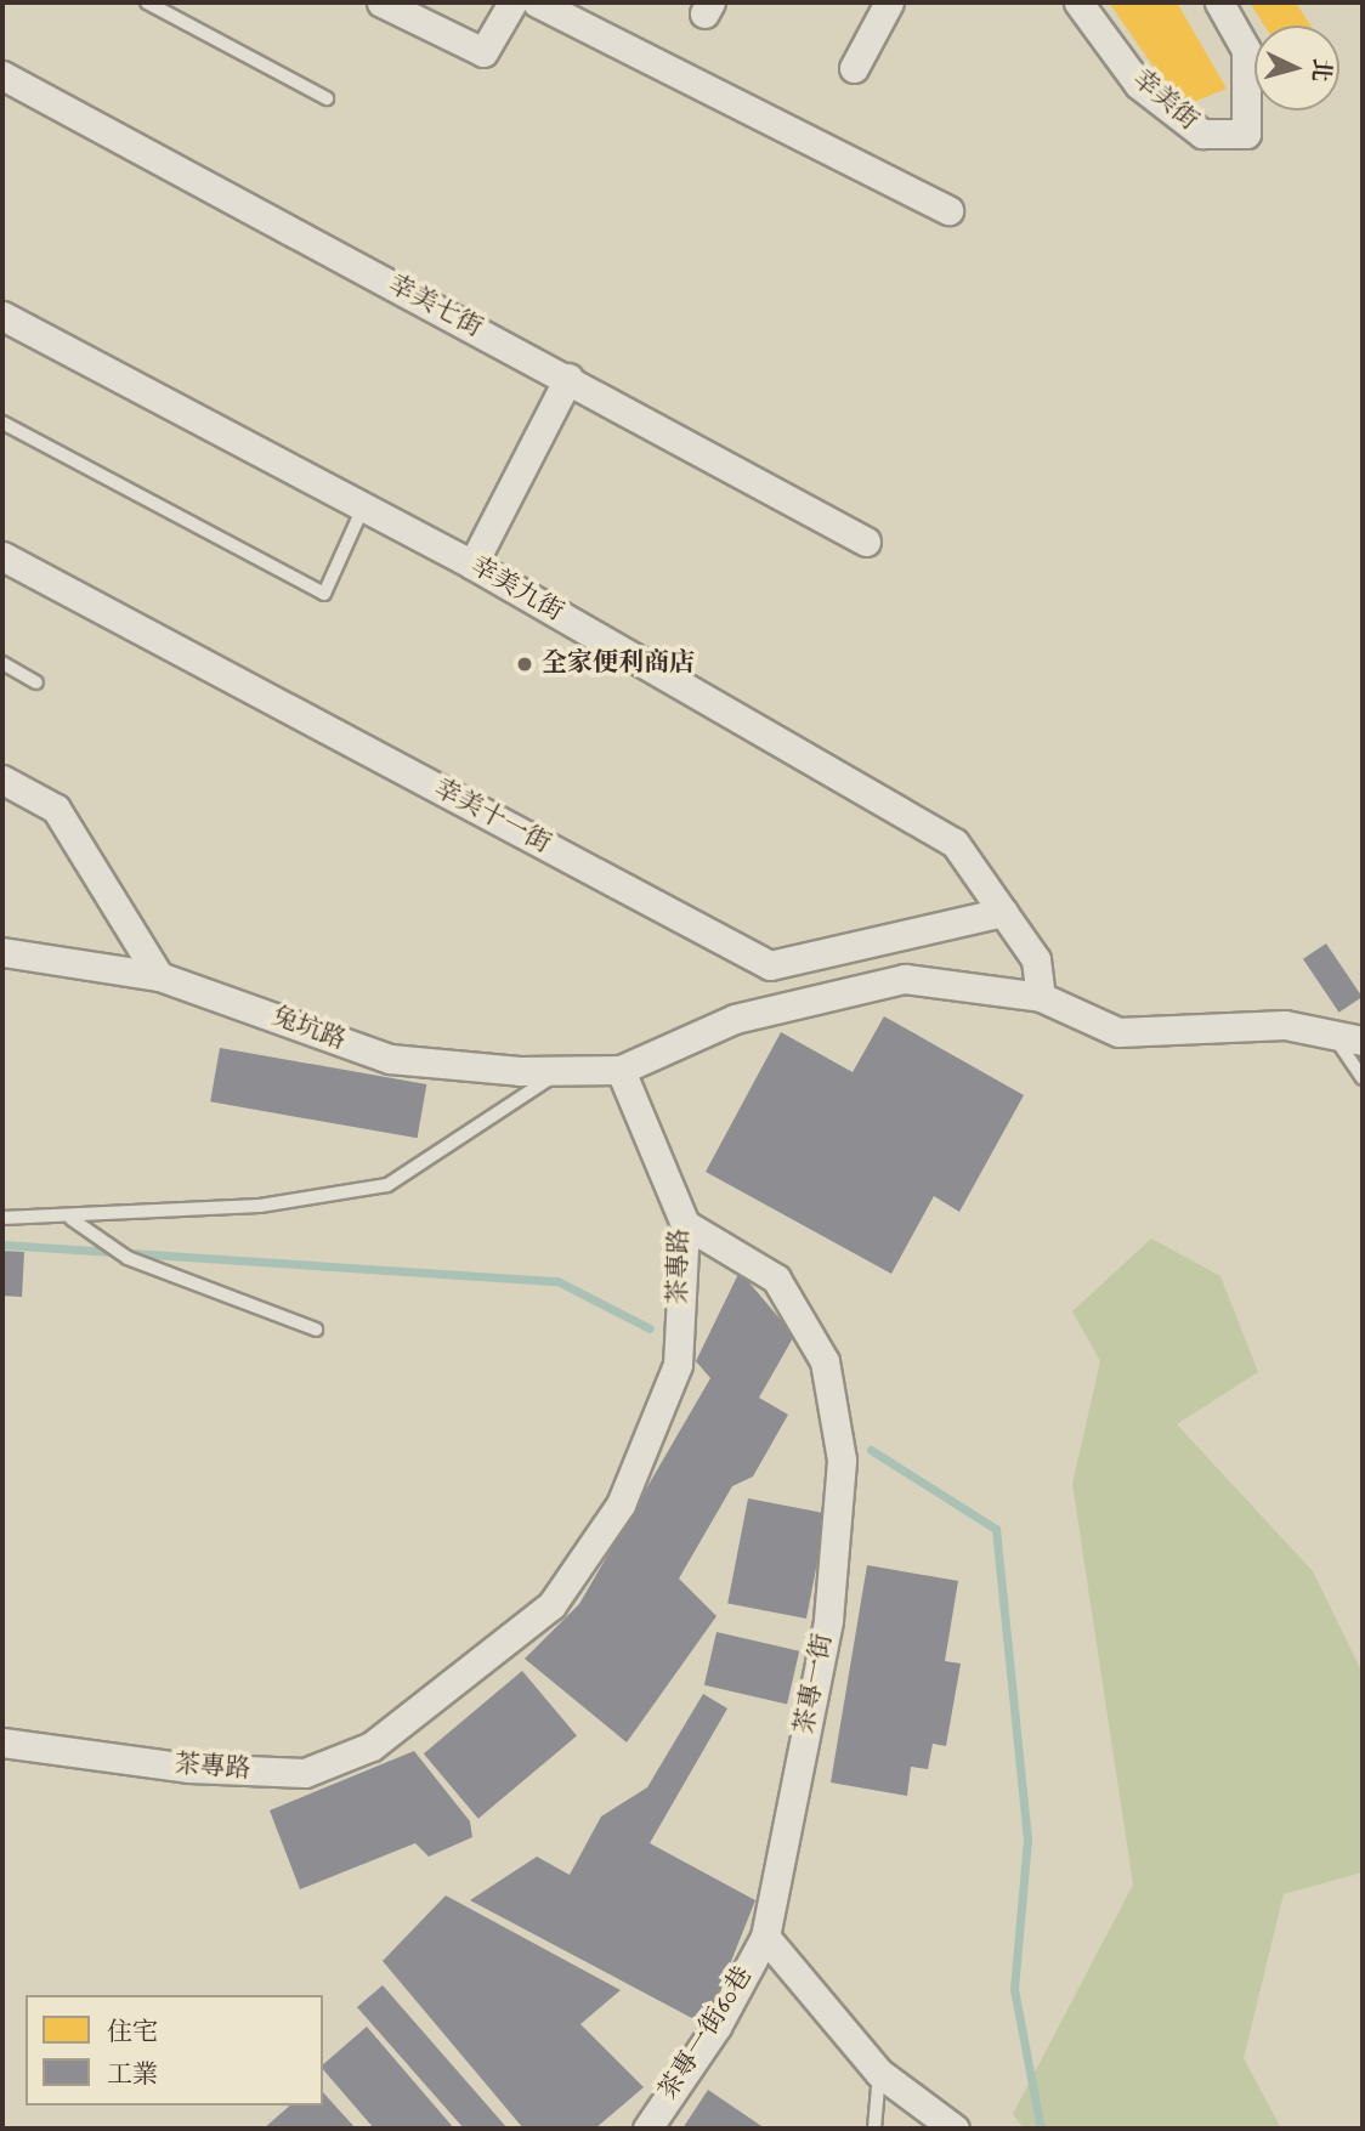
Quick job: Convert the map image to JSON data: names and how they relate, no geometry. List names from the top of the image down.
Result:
{
  "streets": {
    "street": [
      "幸美街",
      "幸美七街",
      "幸美九街",
      "幸美十一街",
      "兔坑路",
      "茶專路",
      "茶專一街",
      "茶專一街60巷"
    ]
  },
  "crossings": [
    ["幸美九街", "幸美十一街"],
    ["兔坑路", "茶專路"],
    ["茶專路", "茶專一街"],
    ["茶專一街", "茶專一街60巷"]
  ],
  "places": ["全家便利商店"],
  "legend": ["住宅", "工業"],
  "north": "right"
}
